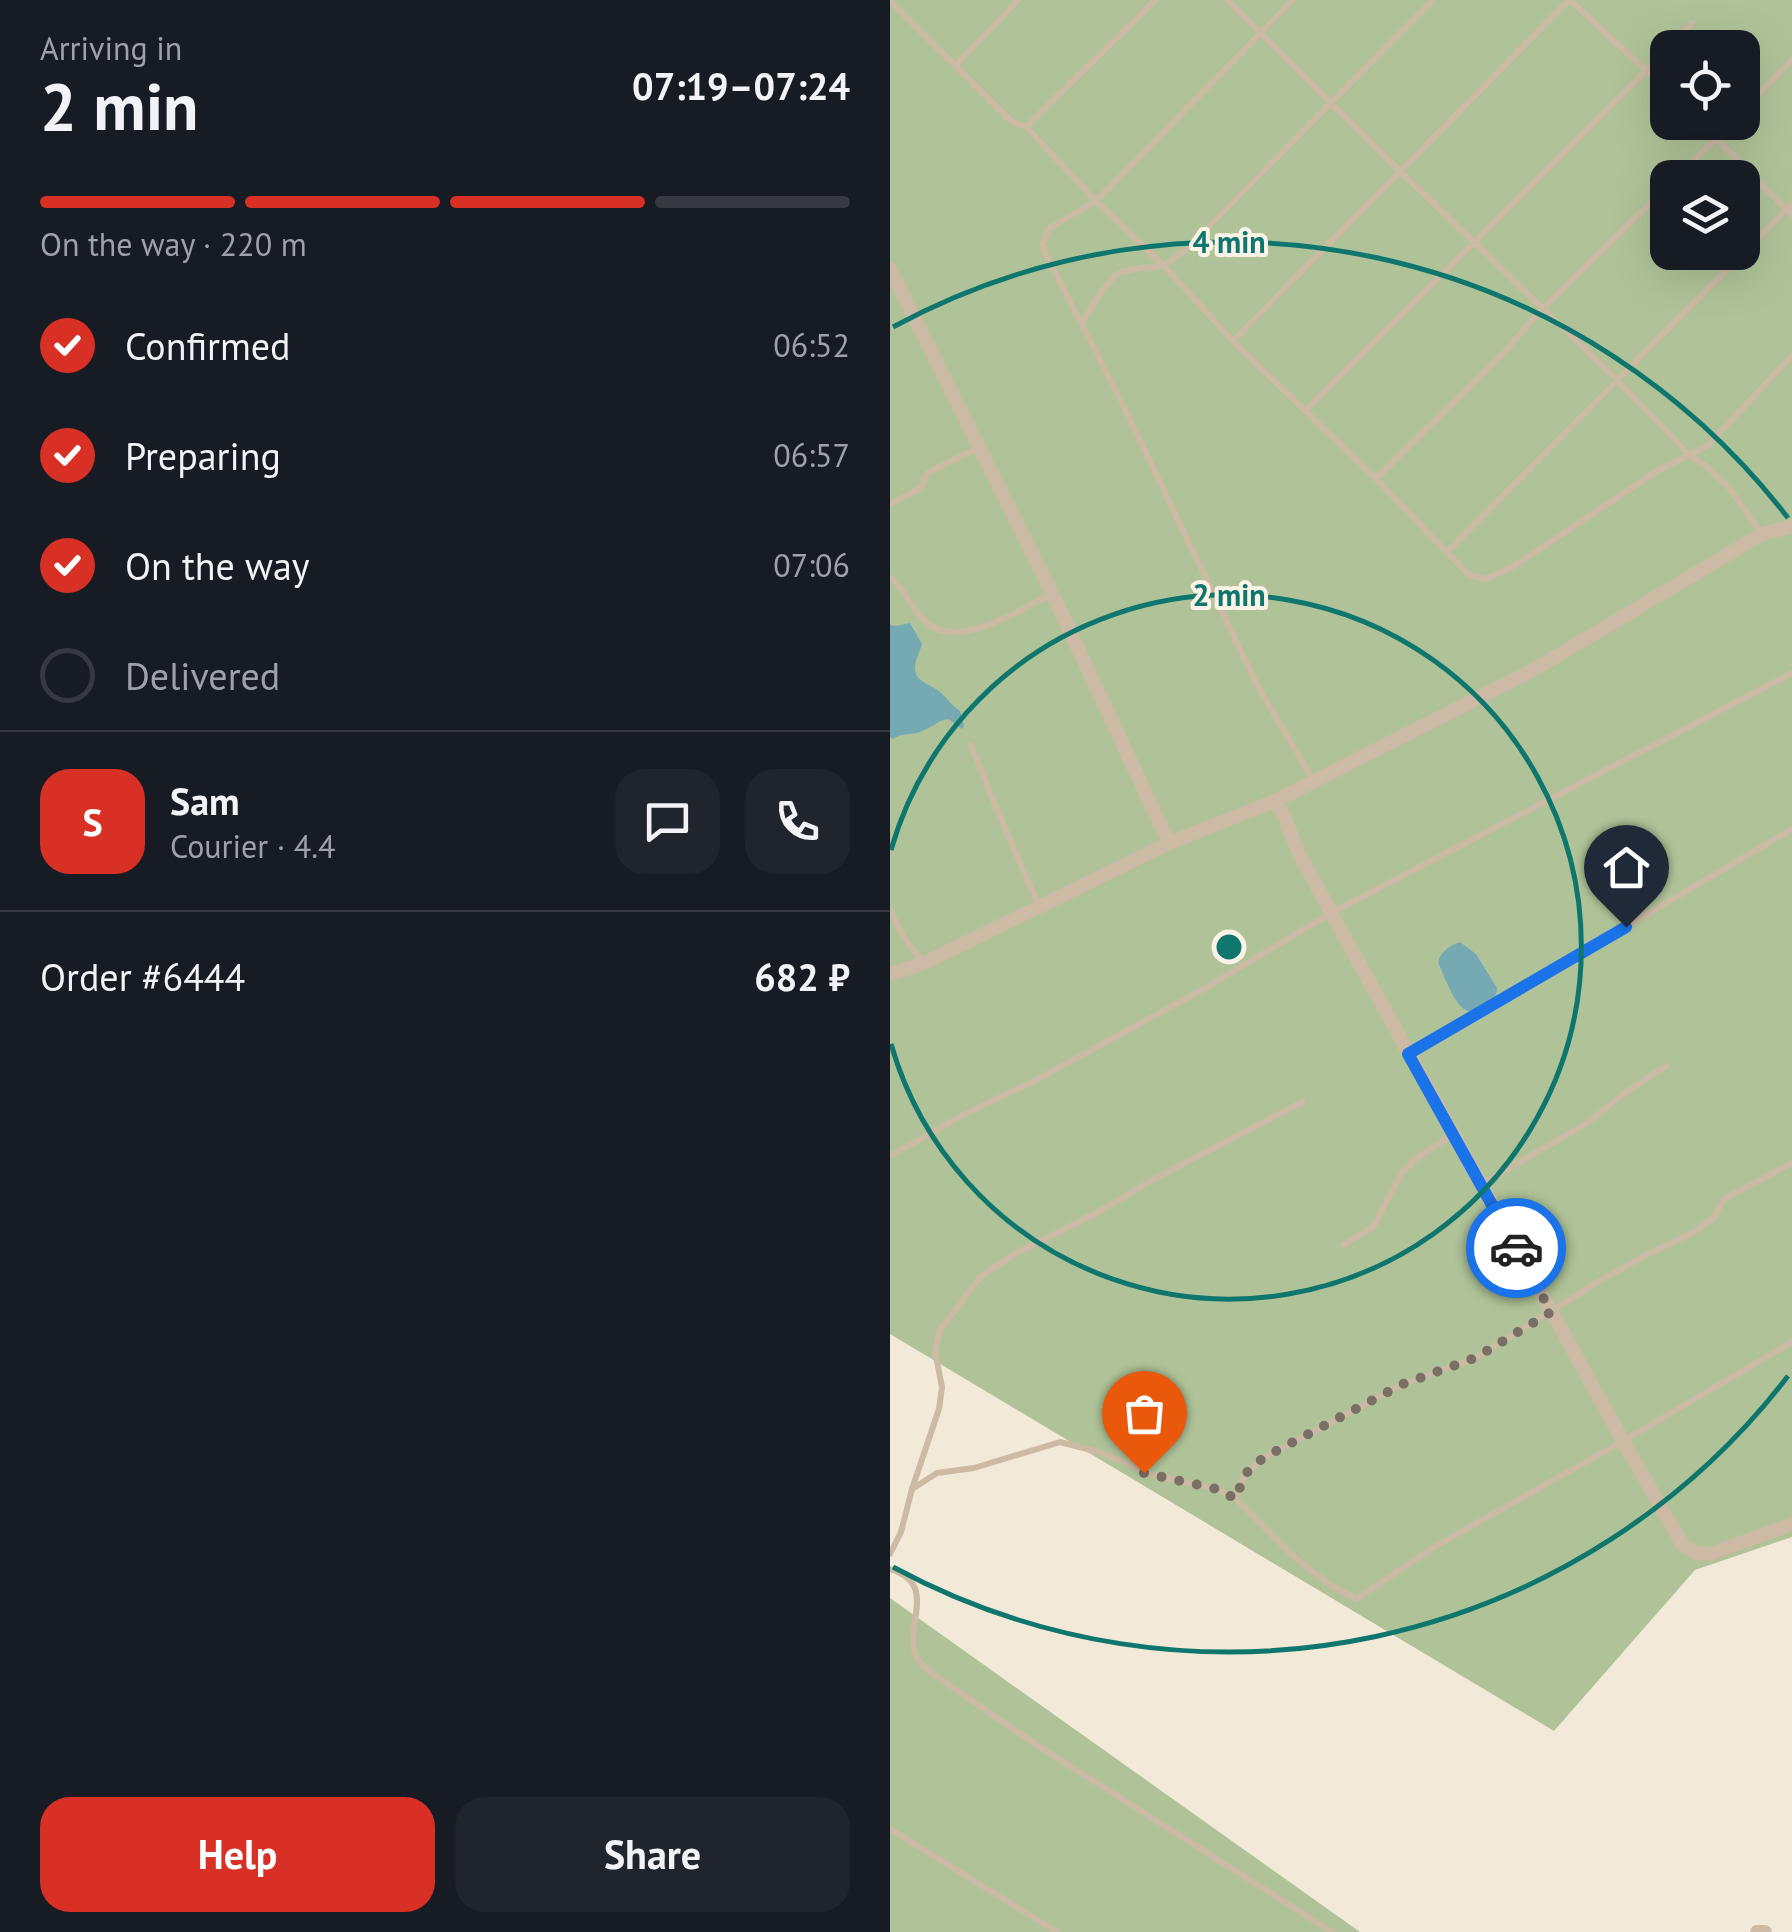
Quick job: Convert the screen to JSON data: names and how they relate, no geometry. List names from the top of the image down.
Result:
{
  "page": {
    "heading": ["2 min", "Arriving in", "07:19–07:24"],
    "panel": [
      "Sam",
      "Courier · 4.4",
      "Order #6444",
      "682 ₽"
    ],
    "bar": "On the way · 220 m",
    "list": [
      ["Confirmed", "06:52"],
      ["Preparing", "06:57"],
      ["On the way", "07:06"],
      "Delivered"
    ],
    "round": "S",
    "buttons": ["Help", "Share"]
  },
  "rings": ["4 min", "2 min"]
}
